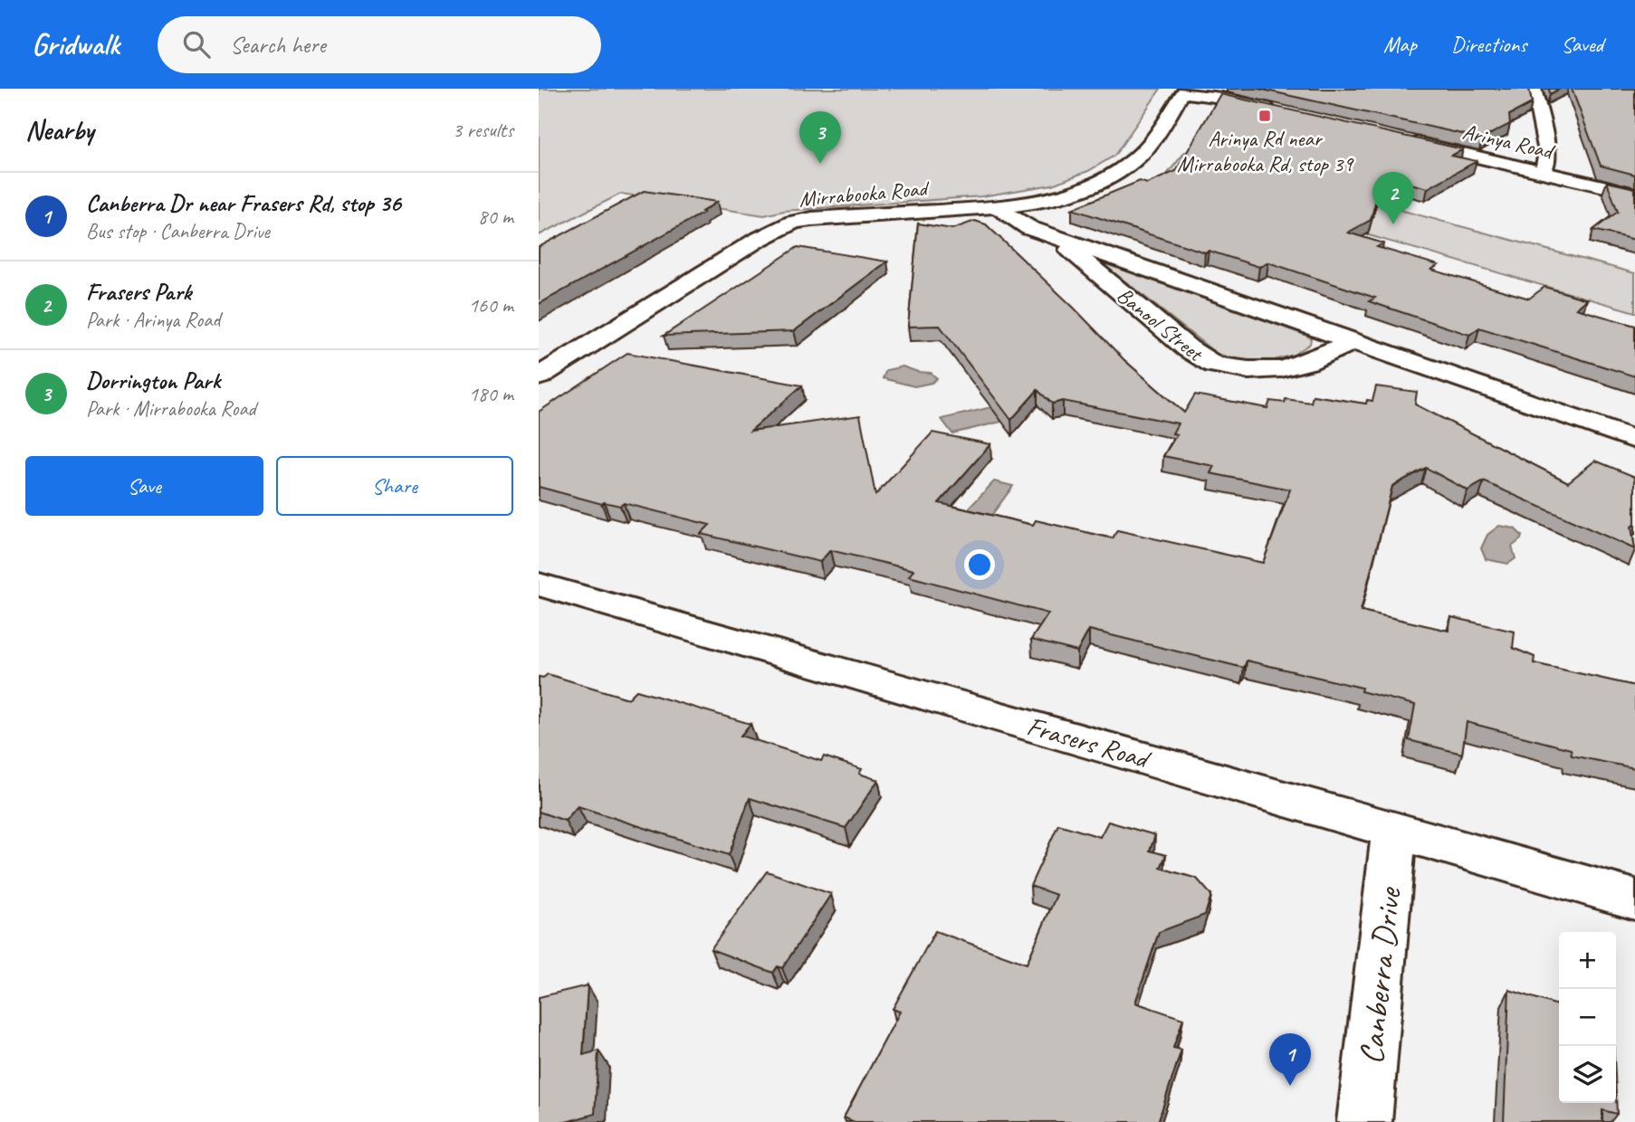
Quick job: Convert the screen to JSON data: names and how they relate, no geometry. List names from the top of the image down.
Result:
{
  "streets": {
    "street": [
      "Arinya Road",
      "Mirrabooka Road",
      "Banool Street",
      "Frasers Road",
      "Canberra Drive"
    ]
  },
  "crossings": [
    ["Mirrabooka Road", "Banool Street"],
    ["Frasers Road", "Canberra Drive"]
  ],
  "places": {
    "transit": ["Arinya Rd near Mirrabooka Rd, stop 39"]
  },
  "page": {
    "header": "Gridwalk",
    "search": "Search here",
    "nav": ["Map", "Directions", "Saved"],
    "heading": ["Nearby", "3 results"],
    "pins": ["3", "2", "1"],
    "list": [
      {
        "mark": "1",
        "name": "Canberra Dr near Frasers Rd, stop 36",
        "note": "Bus stop · Canberra Drive",
        "value": "80 m"
      },
      {
        "mark": "2",
        "name": "Frasers Park",
        "note": "Park · Arinya Road",
        "value": "160 m"
      },
      {
        "mark": "3",
        "name": "Dorrington Park",
        "note": "Park · Mirrabooka Road",
        "value": "180 m"
      }
    ],
    "buttons": ["Save", "Share"],
    "map_buttons": ["+", "−"]
  }
}
